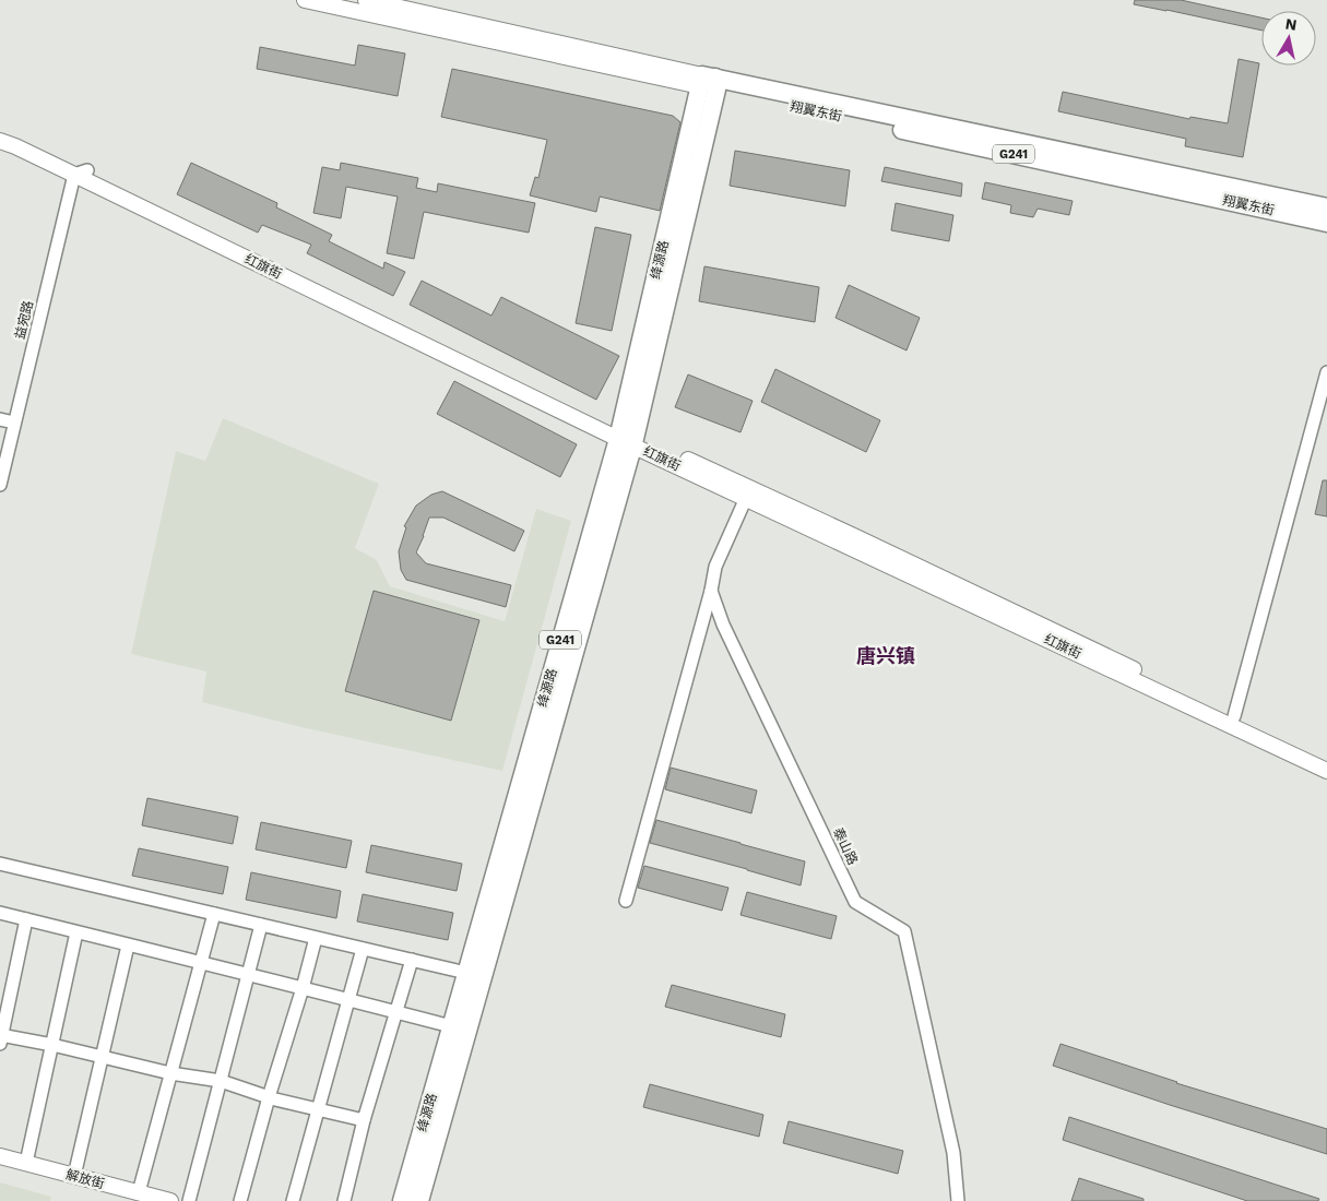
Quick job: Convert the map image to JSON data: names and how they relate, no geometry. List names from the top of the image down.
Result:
{
  "streets": {
    "highway": ["翔翼东街", "G241", "绛源路"],
    "main road": ["红旗街", "解放街"],
    "street": ["益宛路", "泰山路"]
  },
  "crossings": [
    ["翔翼东街", "绛源路"],
    ["绛源路", "红旗街"],
    ["红旗街", "益宛路"]
  ],
  "districts": ["唐兴镇"],
  "north": "top"
}
